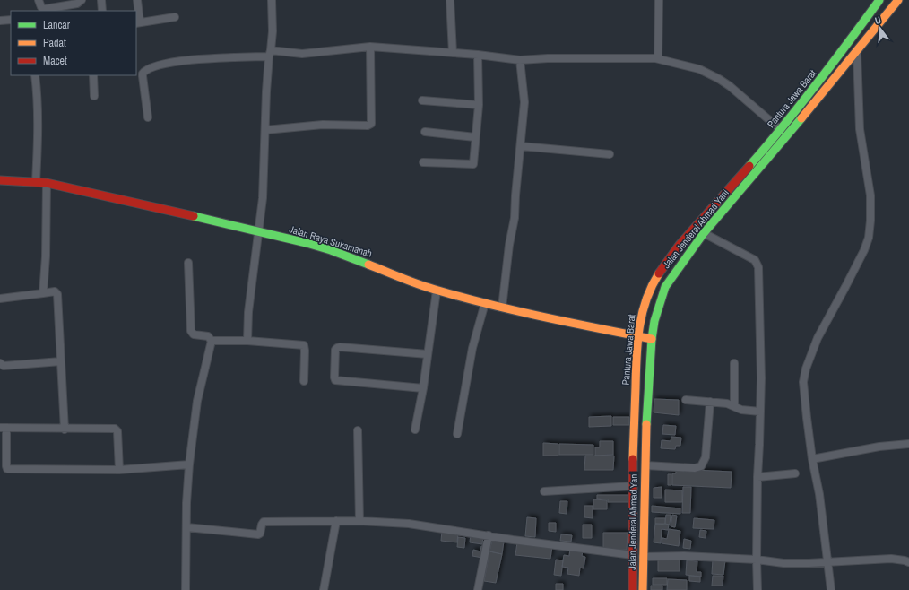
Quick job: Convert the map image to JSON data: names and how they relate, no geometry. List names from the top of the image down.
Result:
{
  "streets": {
    "main road": ["Pantura Jawa Barat", "Jalan Jenderal Ahmad Yani", "Jalan Raya Sukamanah"]
  },
  "crossings": [
    ["Pantura Jawa Barat", "Jalan Raya Sukamanah"],
    ["Jalan Jenderal Ahmad Yani", "Jalan Raya Sukamanah"]
  ],
  "legend": ["Lancar", "Padat", "Macet"],
  "north": "top"
}
